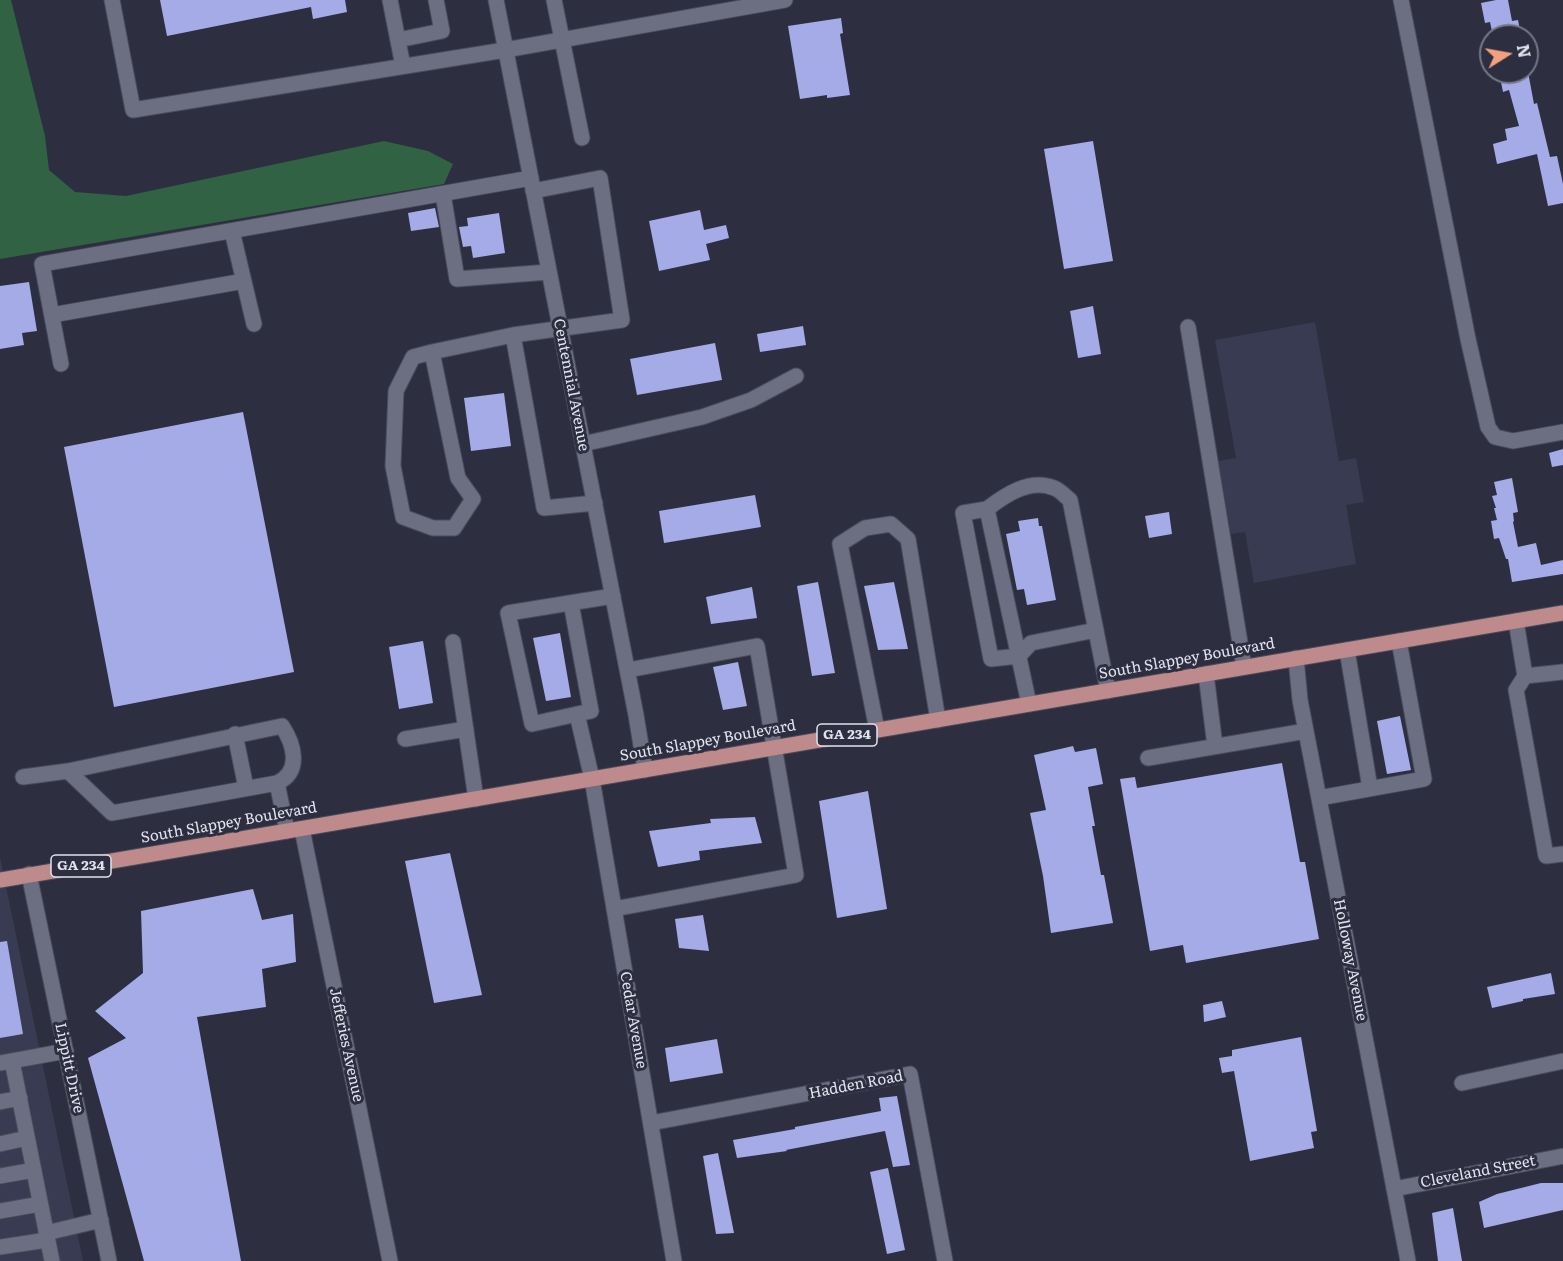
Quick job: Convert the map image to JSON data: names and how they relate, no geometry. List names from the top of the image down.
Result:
{
  "streets": {
    "main road": ["South Slappey Boulevard", "GA 234"],
    "street": [
      "Centennial Avenue",
      "Holloway Avenue",
      "Cedar Avenue",
      "Jefferies Avenue",
      "Lippitt Drive",
      "Hadden Road",
      "Cleveland Street"
    ]
  },
  "crossings": [
    ["Centennial Avenue", "South Slappey Boulevard"],
    ["South Slappey Boulevard", "Holloway Avenue"],
    ["South Slappey Boulevard", "Cedar Avenue"],
    ["South Slappey Boulevard", "Jefferies Avenue"],
    ["South Slappey Boulevard", "Lippitt Drive"],
    ["Holloway Avenue", "Cleveland Street"],
    ["Cedar Avenue", "Hadden Road"]
  ],
  "north": "right"
}
